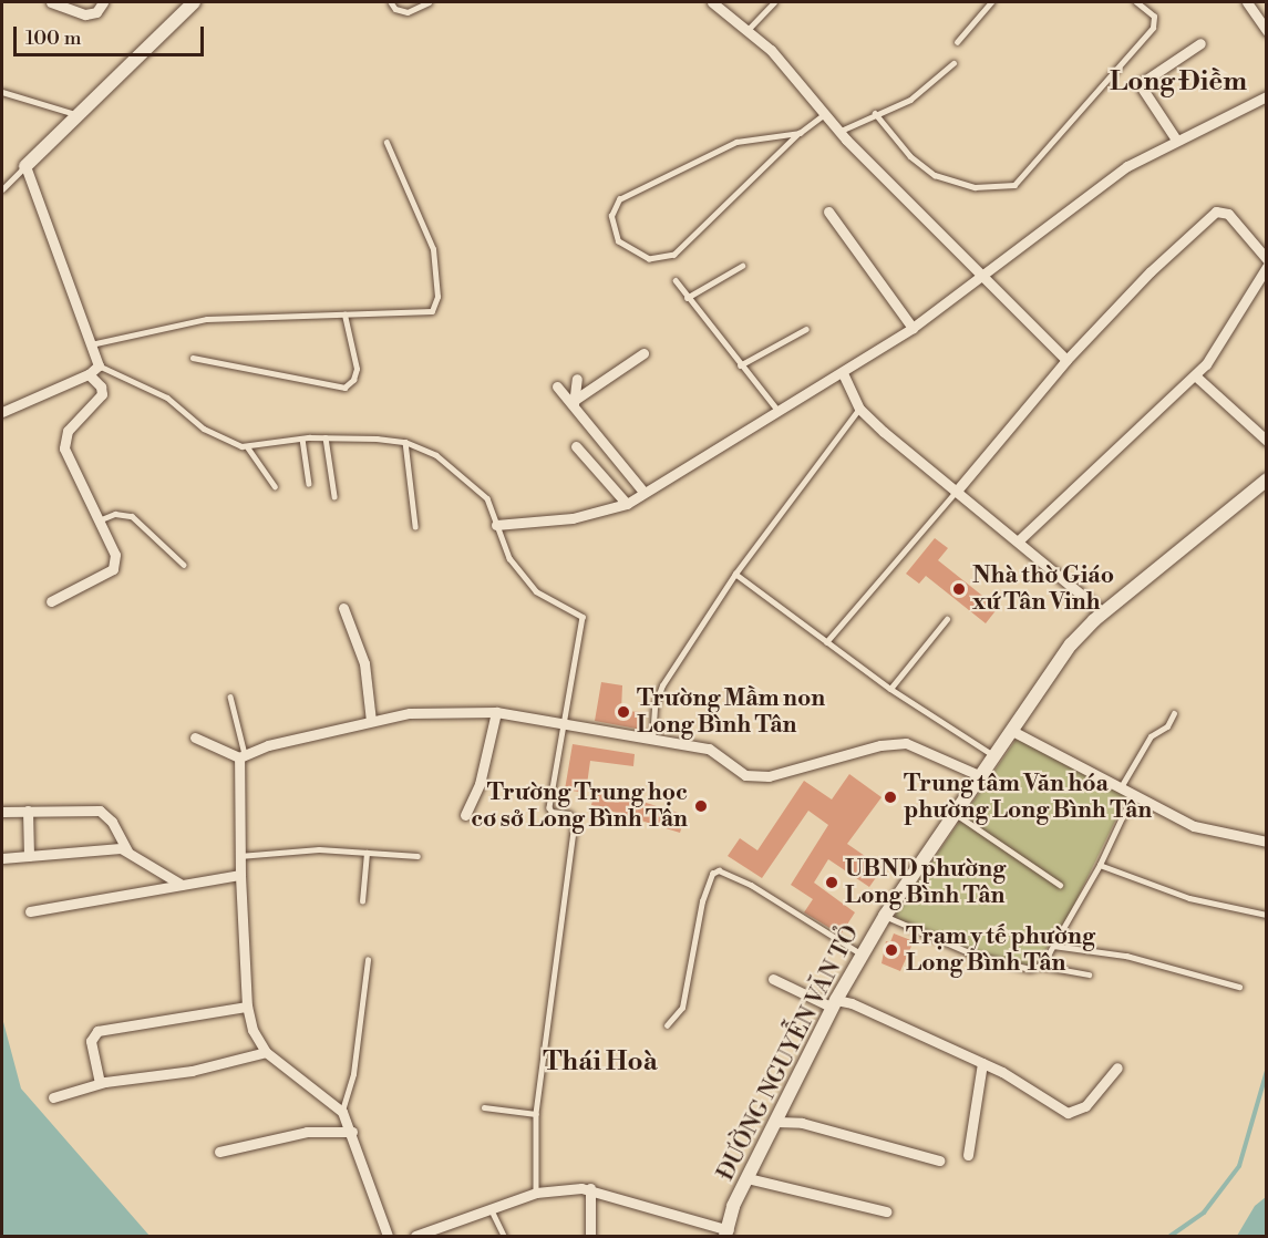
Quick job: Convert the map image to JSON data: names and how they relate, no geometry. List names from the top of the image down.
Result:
{
  "streets": {
    "street": ["ĐƯỜNG NGUYỄN VĂN TỎ"]
  },
  "districts": ["Long Điềm", "Thái Hoà"],
  "places": [
    "Nhà thờ Giáo xứ Tân Vinh",
    "Trường Mầm non Long Bình Tân",
    "Trung tâm Văn hóa phường Long Bình Tân",
    "Trường Trung học cơ sở Long Bình Tân",
    "UBND phường Long Bình Tân",
    "Trạm y tế phường Long Bình Tân"
  ],
  "scale_bar": "100 m"
}
